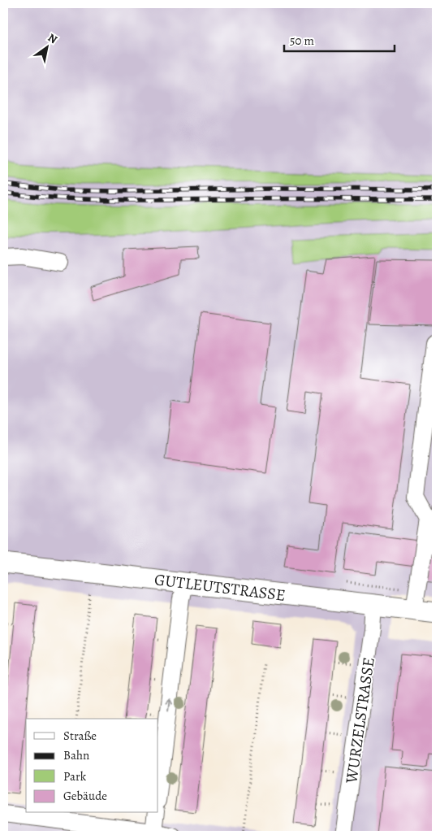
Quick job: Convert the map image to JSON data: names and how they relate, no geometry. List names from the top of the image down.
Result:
{
  "streets": {
    "main road": ["GUTLEUTSTRASSE"],
    "street": ["WURZELSTRASSE"]
  },
  "crossings": [
    ["GUTLEUTSTRASSE", "WURZELSTRASSE"]
  ],
  "legend": [
    "Straße",
    "Bahn",
    "Park",
    "Gebäude"
  ],
  "scale_bar": "50 m",
  "north": "top right"
}
